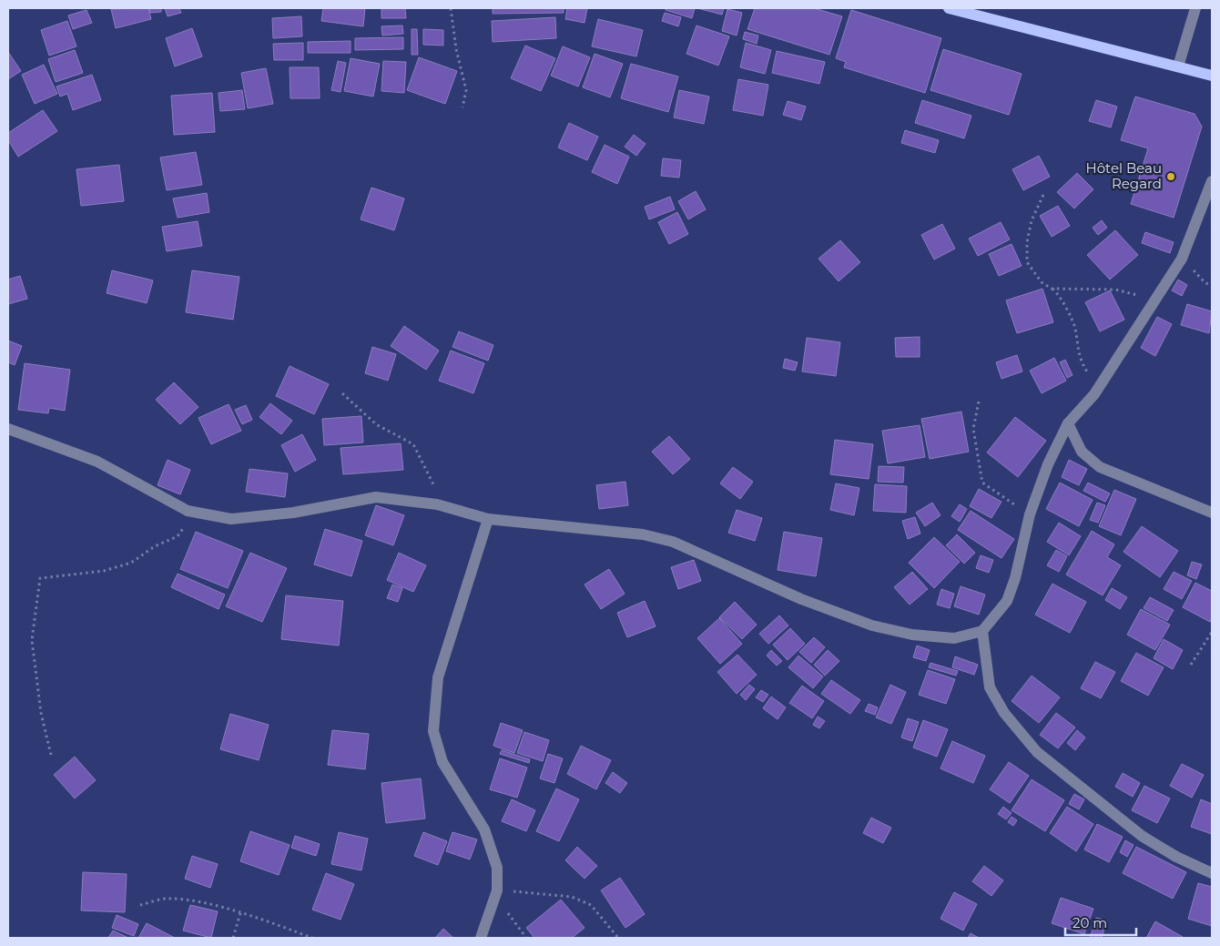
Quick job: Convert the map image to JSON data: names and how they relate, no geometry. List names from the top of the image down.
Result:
{
  "places": ["Hôtel Beau Regard"],
  "scale_bar": "20 m"
}
